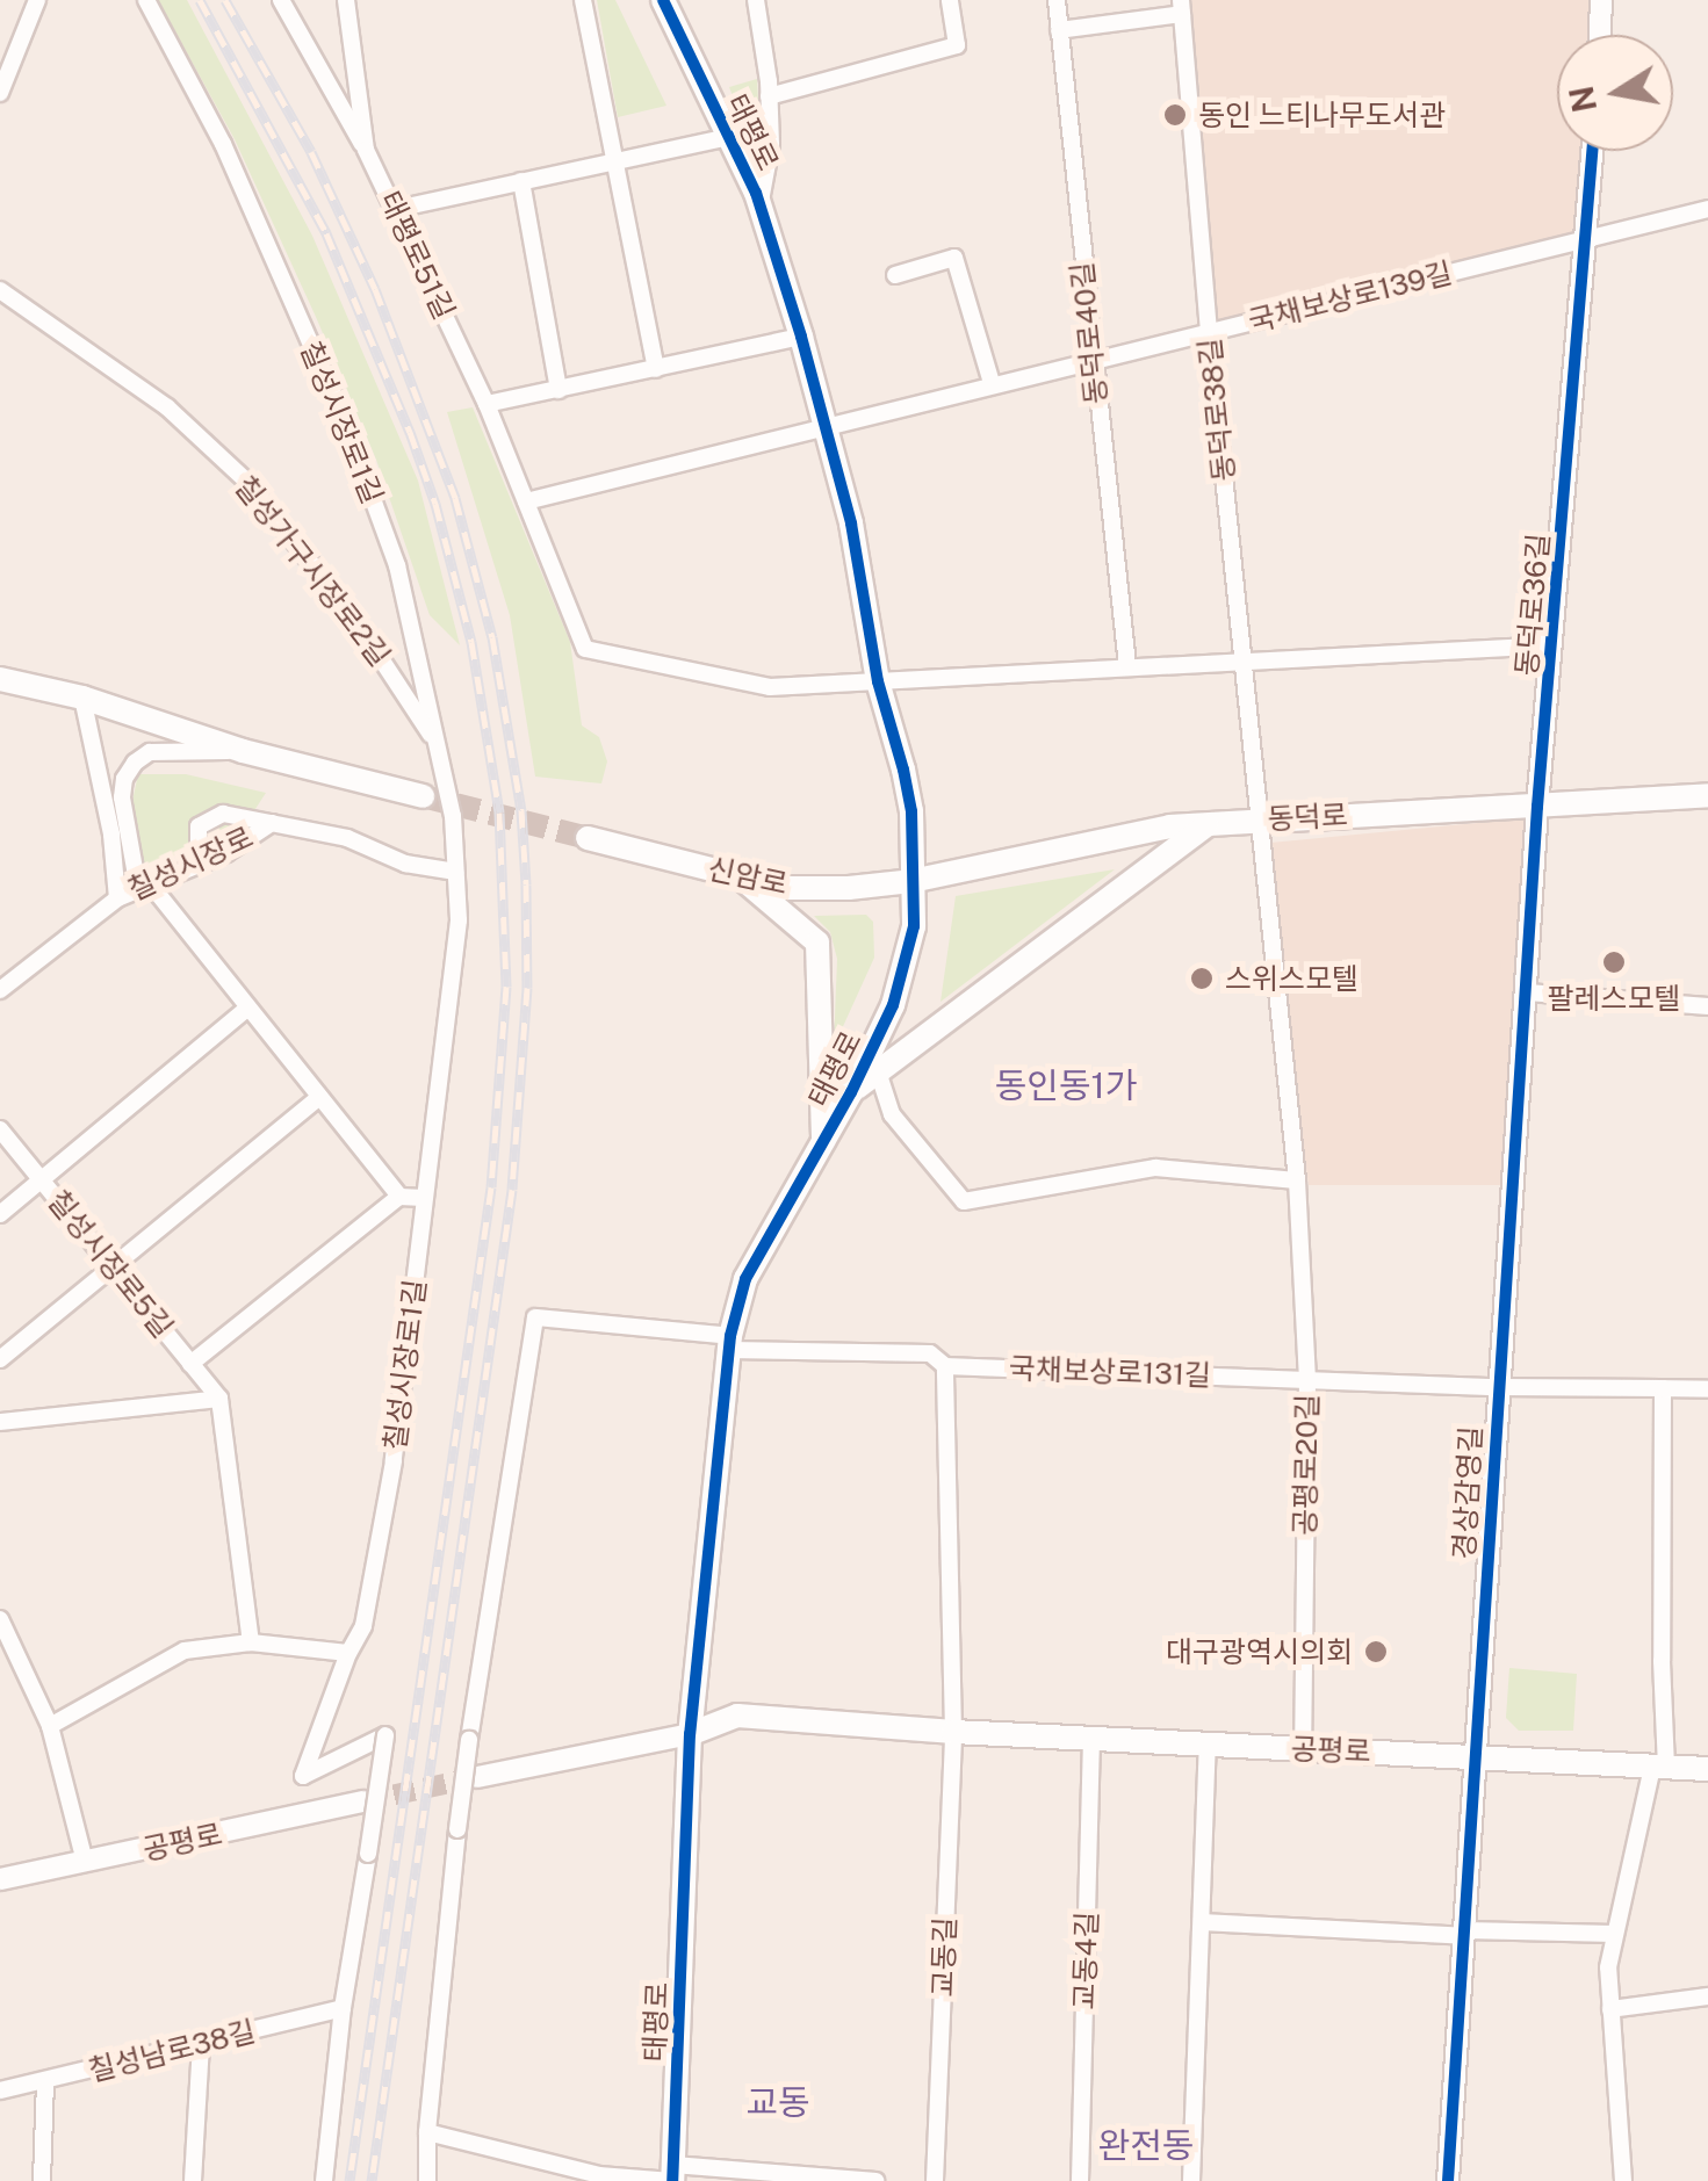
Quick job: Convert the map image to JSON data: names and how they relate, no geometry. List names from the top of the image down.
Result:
{
  "streets": {
    "main road": [
      "태평로",
      "동덕로",
      "신암로",
      "공평로"
    ],
    "street": [
      "태평로51길",
      "국채보상로139길",
      "동덕로40길",
      "동덕로38길",
      "칠성시장로1길",
      "칠성가구시장로2길",
      "동덕로36길",
      "칠성시장로",
      "칠성시장로5길",
      "국채보상로131길",
      "공평로20길",
      "경상감영길",
      "교동길",
      "교동4길",
      "칠성남로38길"
    ]
  },
  "crossings": [
    ["태평로", "태평로51길"],
    ["태평로", "국채보상로139길"],
    ["태평로", "동덕로"],
    ["태평로", "신암로"],
    ["태평로", "국채보상로131길"],
    ["태평로", "공평로"],
    ["국채보상로139길", "동덕로40길"],
    ["국채보상로139길", "동덕로38길"],
    ["국채보상로139길", "동덕로36길"],
    ["동덕로38길", "동덕로36길"],
    ["동덕로38길", "동덕로"],
    ["동덕로38길", "공평로20길"],
    ["칠성시장로1길", "칠성가구시장로2길"],
    ["칠성시장로1길", "칠성남로38길"],
    ["동덕로36길", "동덕로"],
    ["동덕로36길", "경상감영길"],
    ["동덕로", "신암로"],
    ["동덕로", "공평로20길"],
    ["동덕로", "경상감영길"],
    ["국채보상로131길", "공평로20길"],
    ["국채보상로131길", "경상감영길"],
    ["공평로20길", "공평로"],
    ["경상감영길", "공평로"],
    ["공평로", "교동길"],
    ["공평로", "교동4길"]
  ],
  "districts": ["동인동1가", "교동", "완전동"],
  "places": [
    "동인 느티나무도서관",
    "팔레스모텔",
    "스위스모텔",
    "대구광역시의회"
  ],
  "north": "left"
}
